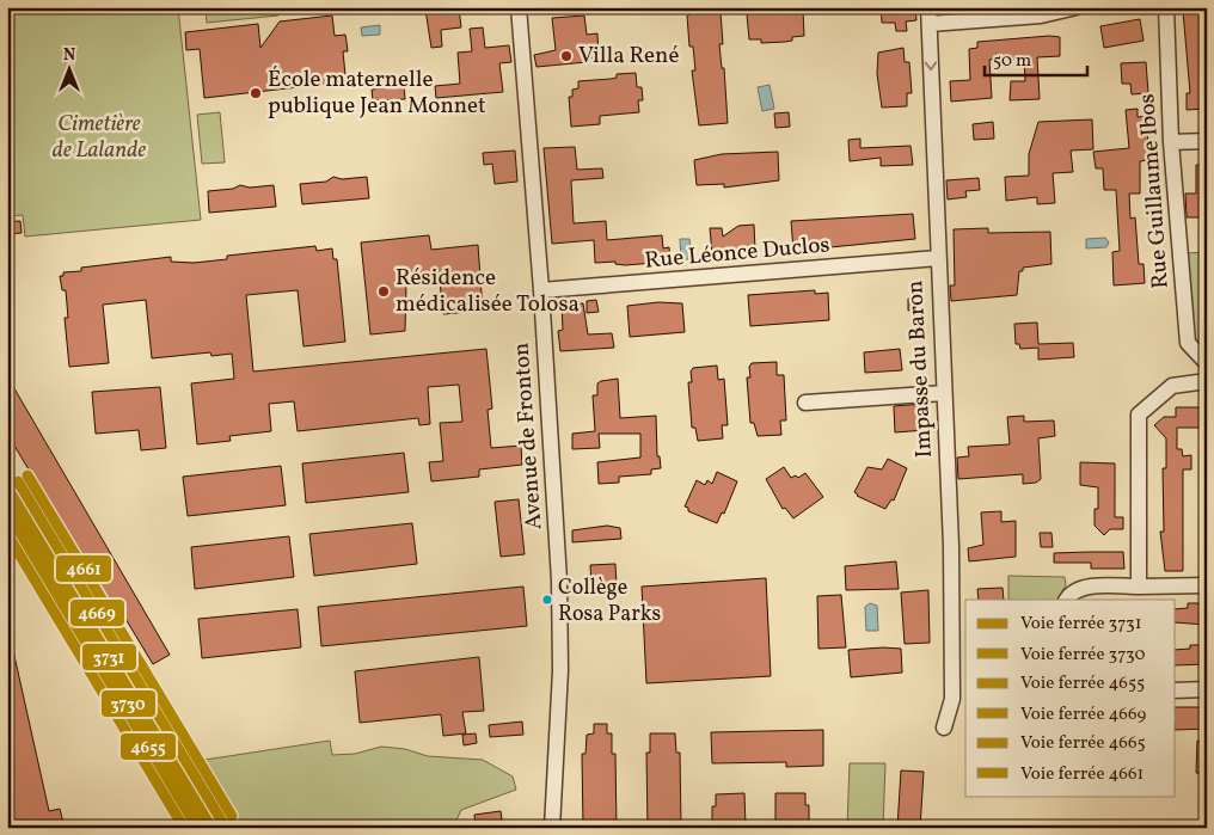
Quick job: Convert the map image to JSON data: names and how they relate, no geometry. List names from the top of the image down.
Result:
{
  "streets": {
    "street": [
      "Rue Guillaume Ibos",
      "Rue Léonce Duclos",
      "Impasse du Baron",
      "Avenue de Fronton"
    ]
  },
  "crossings": [
    ["Rue Léonce Duclos", "Impasse du Baron"],
    ["Rue Léonce Duclos", "Avenue de Fronton"]
  ],
  "parks": ["Cimetière de Lalande"],
  "places": [
    "Villa René",
    "École maternelle publique Jean Monnet",
    "Résidence médicalisée Tolosa",
    "Collège Rosa Parks"
  ],
  "lines": [
    "rail line 4661",
    "rail line 4669",
    "rail line 3731",
    "rail line 3730",
    "rail line 4655",
    "rail line 4665"
  ],
  "legend": [
    "Voie ferrée 3731",
    "Voie ferrée 3730",
    "Voie ferrée 4655",
    "Voie ferrée 4669",
    "Voie ferrée 4665",
    "Voie ferrée 4661"
  ],
  "scale_bar": "50 m",
  "north": "top"
}
